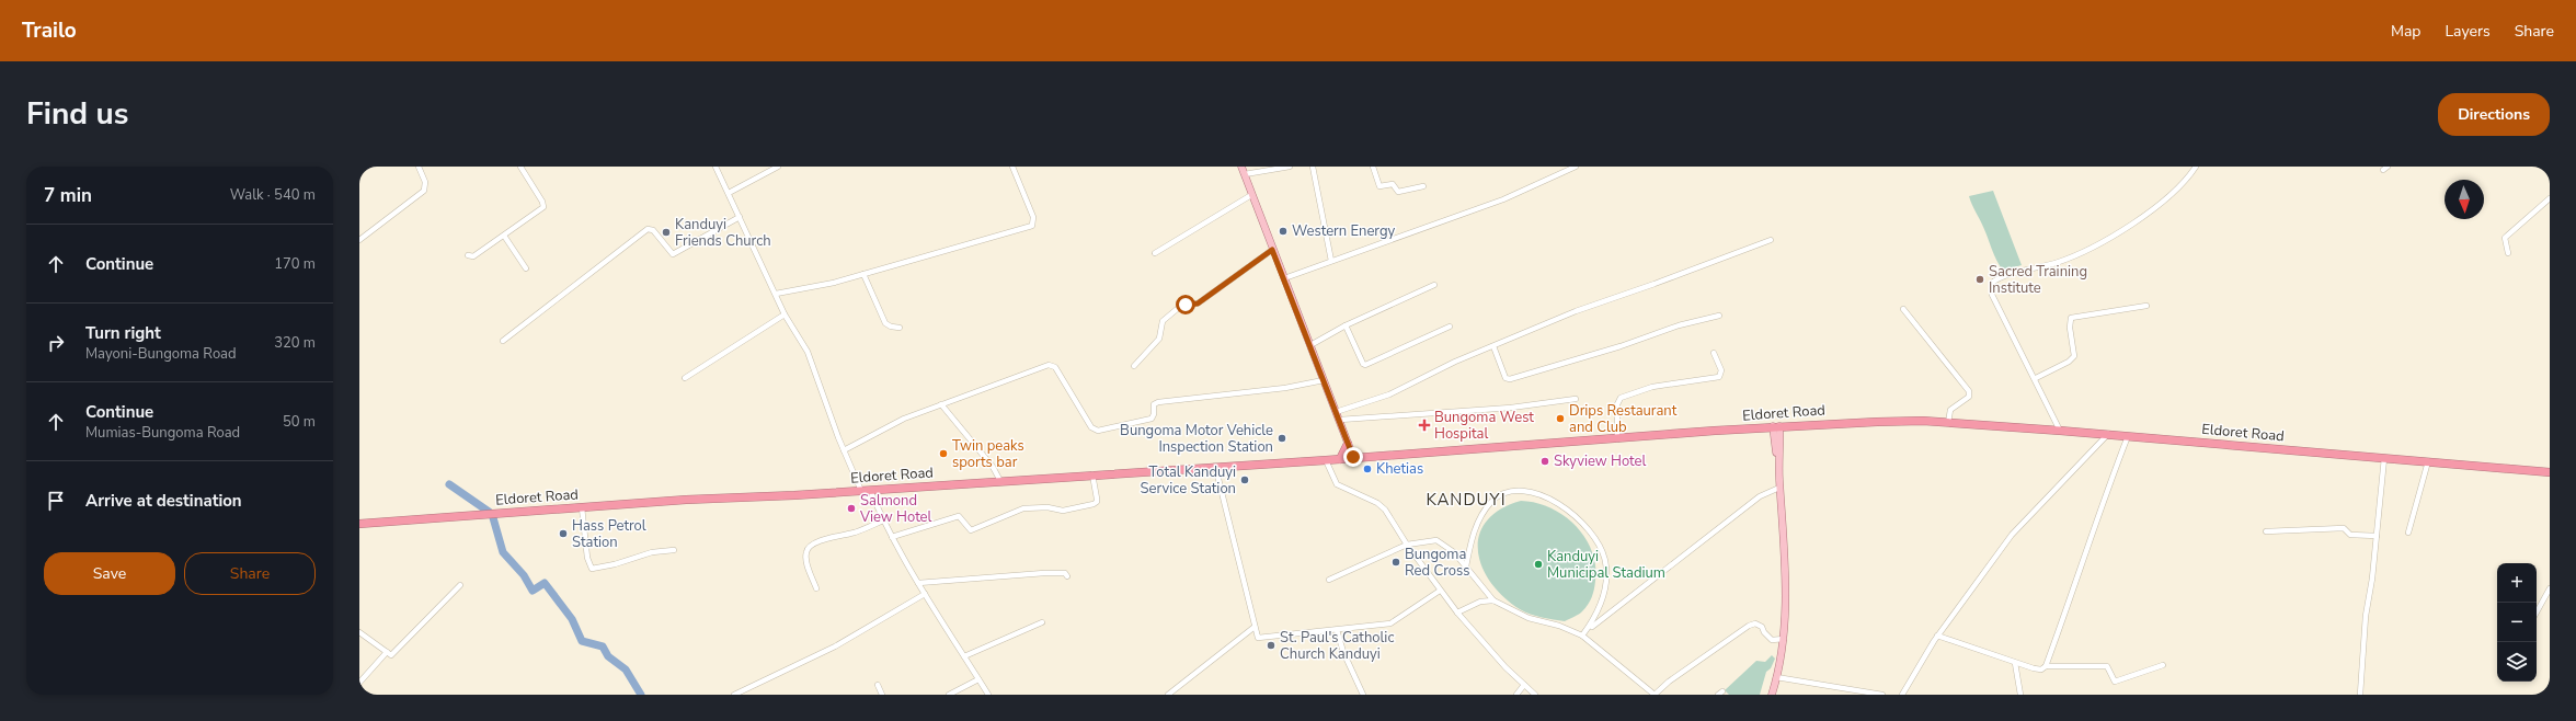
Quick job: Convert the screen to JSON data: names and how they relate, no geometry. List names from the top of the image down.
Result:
{
  "streets": {
    "highway": ["Eldoret Road"]
  },
  "districts": ["KANDUYI"],
  "places": {
    "other": [
      "Western Energy",
      "Kanduyi Friends Church",
      "Sacred Training Institute",
      "Drips Restaurant and Club",
      "Bungoma Motor Vehicle Inspection Station",
      "Twin peaks sports bar",
      "Skyview Hotel",
      "Khetias",
      "Total Kanduyi Service Station",
      "Salmond View Hotel",
      "Hass Petrol Station",
      "Bungoma Red Cross",
      "Kanduyi Municipal Stadium",
      "St. Paul's Catholic Church Kanduyi"
    ],
    "health": ["Bungoma West Hospital"]
  },
  "north": "bottom",
  "page": {
    "header": "Trailo",
    "nav": ["Map", "Layers", "Share"],
    "title": "Find us",
    "buttons": [
      "Directions",
      ["Save", "Share"]
    ],
    "heading": ["7 min", "Walk · 540 m"],
    "list": [
      ["Continue", "170 m"],
      ["Turn right", "Mayoni-Bungoma Road", "320 m"],
      ["Continue", "Mumias-Bungoma Road", "50 m"],
      "Arrive at destination"
    ],
    "map_buttons": ["+", "−"]
  }
}
